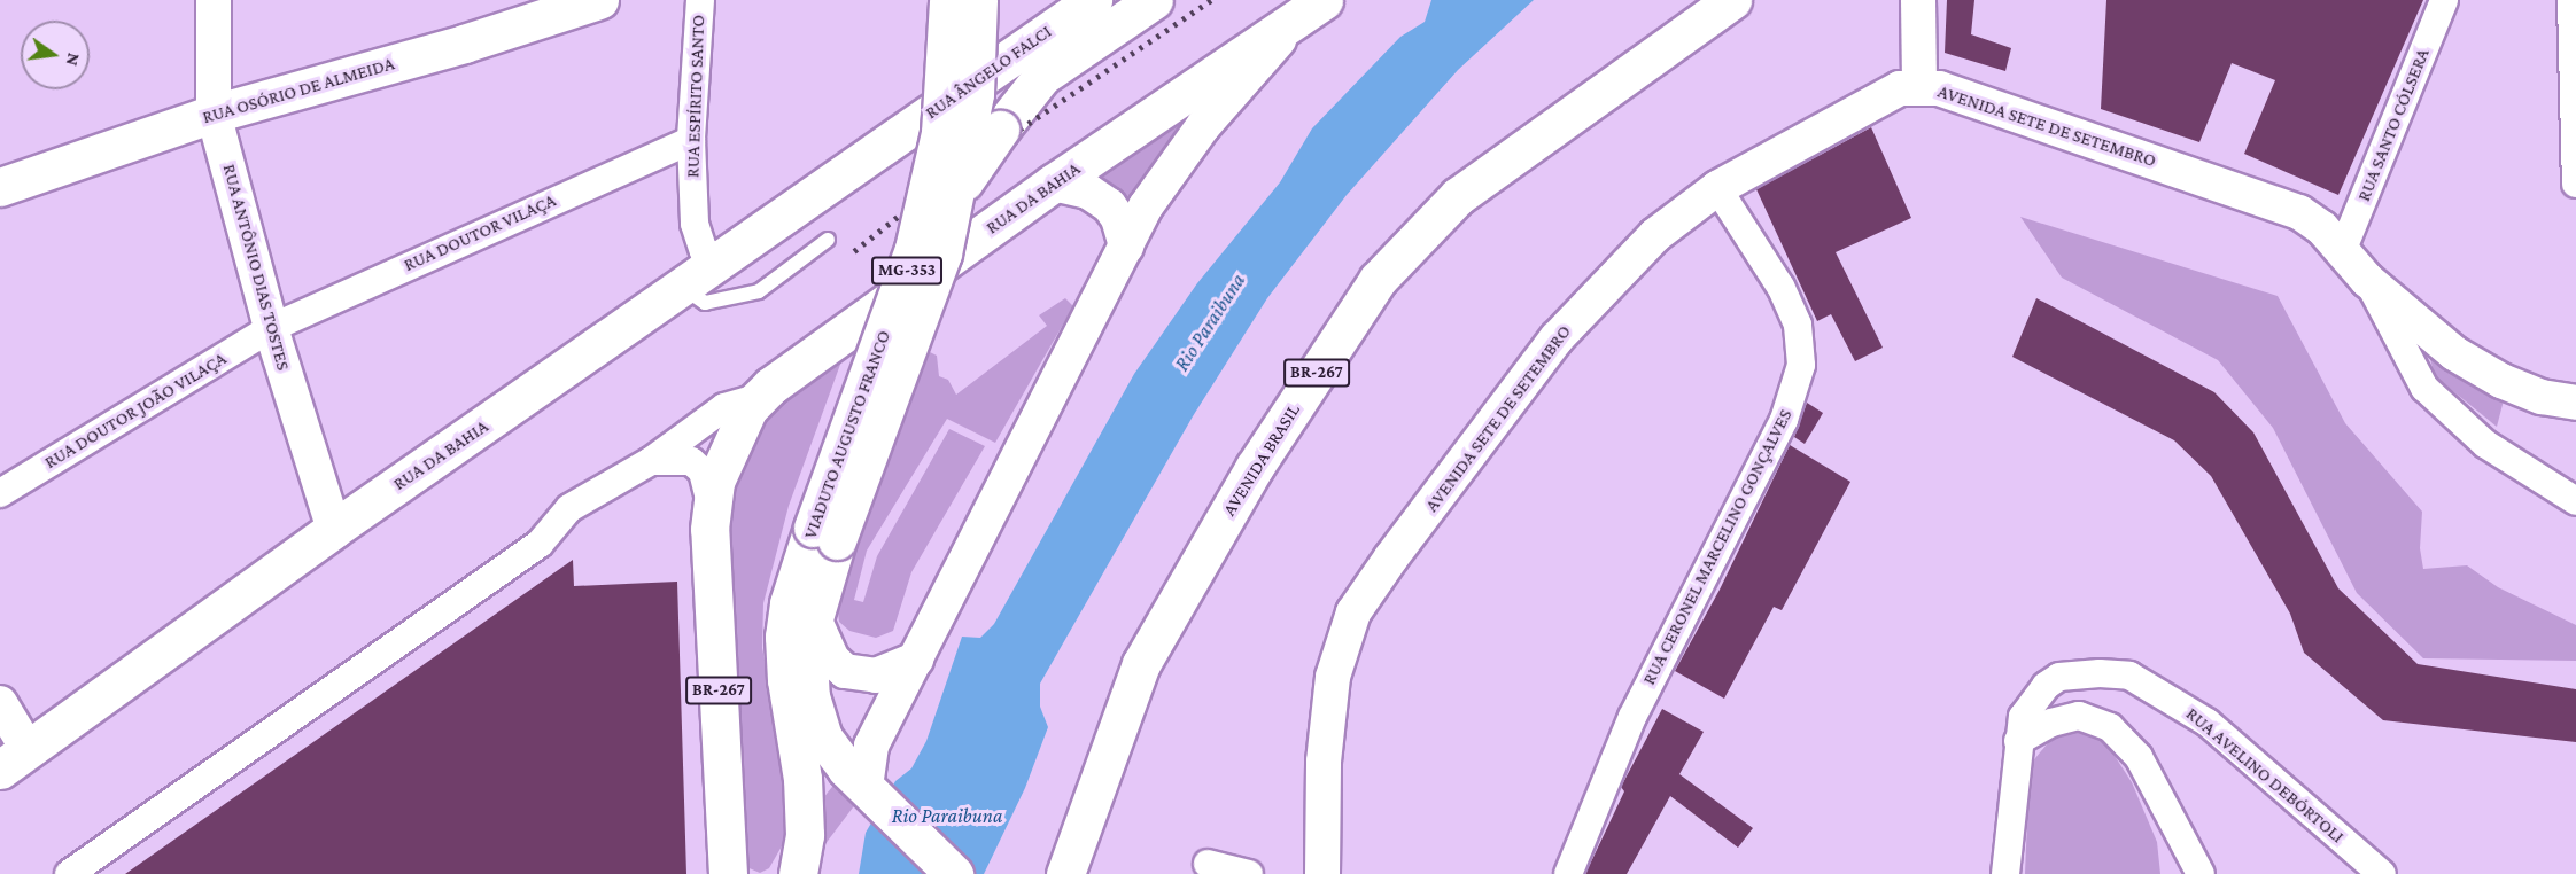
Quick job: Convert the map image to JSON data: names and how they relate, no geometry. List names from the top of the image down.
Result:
{
  "streets": {
    "main road": [
      "RUA ÂNGELO FALCI",
      "RUA OSÓRIO DE ALMEIDA",
      "RUA DA BAHIA",
      "MG-353",
      "BR-267",
      "VIADUTO AUGUSTO FRANCO",
      "AVENIDA BRASIL"
    ],
    "street": [
      "RUA ESPÍRITO SANTO",
      "RUA SANTO CÓLSERA",
      "AVENIDA SETE DE SETEMBRO",
      "RUA DOUTOR VILAÇA",
      "RUA ANTÔNIO DIAS TOSTES",
      "RUA DOUTOR JOÃO VILAÇA",
      "RUA CERONEL MARCELINO GONÇALVES",
      "RUA AVELINO DEBÓRTOLI"
    ]
  },
  "crossings": [
    ["RUA ÂNGELO FALCI", "RUA DA BAHIA"],
    ["RUA OSÓRIO DE ALMEIDA", "RUA ANTÔNIO DIAS TOSTES"],
    ["RUA ESPÍRITO SANTO", "RUA DA BAHIA"],
    ["RUA ESPÍRITO SANTO", "RUA DOUTOR VILAÇA"],
    ["RUA SANTO CÓLSERA", "AVENIDA SETE DE SETEMBRO"],
    ["AVENIDA SETE DE SETEMBRO", "RUA CERONEL MARCELINO GONÇALVES"],
    ["RUA DA BAHIA", "RUA ANTÔNIO DIAS TOSTES"],
    ["RUA DA BAHIA", "BR-267"],
    ["RUA DOUTOR VILAÇA", "RUA ANTÔNIO DIAS TOSTES"],
    ["RUA DOUTOR VILAÇA", "RUA DOUTOR JOÃO VILAÇA"],
    ["RUA ANTÔNIO DIAS TOSTES", "RUA DOUTOR JOÃO VILAÇA"]
  ],
  "water": ["Rio Paraibuna"],
  "north": "right"
}
